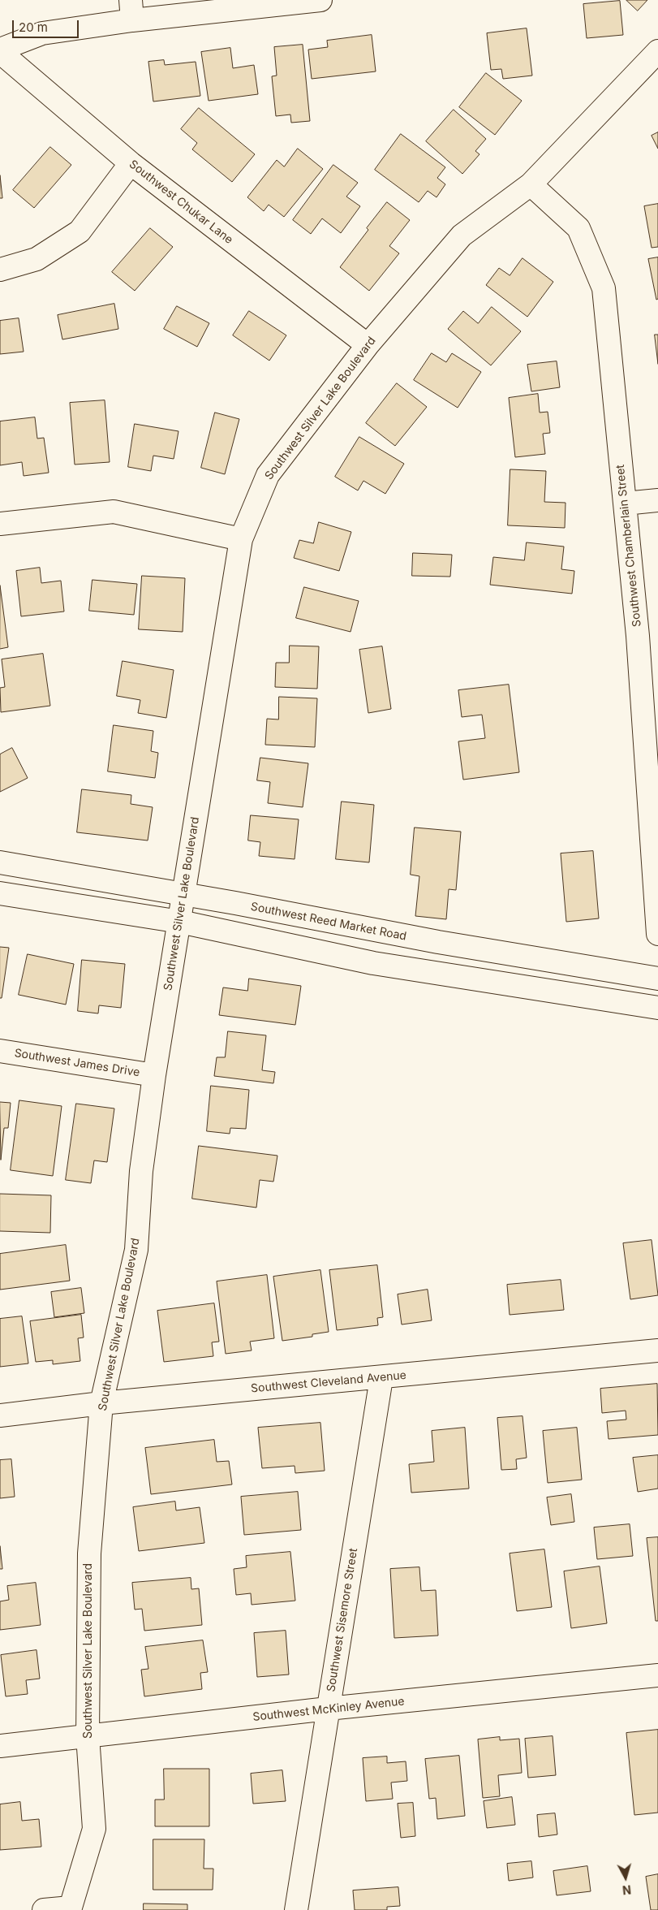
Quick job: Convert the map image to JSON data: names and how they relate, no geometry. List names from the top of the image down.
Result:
{
  "streets": {
    "street": [
      "Southwest Chukar Lane",
      "Southwest Silver Lake Boulevard",
      "Southwest Chamberlain Street",
      "Southwest Reed Market Road",
      "Southwest James Drive",
      "Southwest Cleveland Avenue",
      "Southwest Sisemore Street",
      "Southwest McKinley Avenue"
    ]
  },
  "crossings": [
    ["Southwest Chukar Lane", "Southwest Silver Lake Boulevard"],
    ["Southwest Silver Lake Boulevard", "Southwest Chamberlain Street"],
    ["Southwest Silver Lake Boulevard", "Southwest Reed Market Road"],
    ["Southwest Silver Lake Boulevard", "Southwest James Drive"],
    ["Southwest Silver Lake Boulevard", "Southwest Cleveland Avenue"],
    ["Southwest Silver Lake Boulevard", "Southwest McKinley Avenue"],
    ["Southwest Cleveland Avenue", "Southwest Sisemore Street"],
    ["Southwest Sisemore Street", "Southwest McKinley Avenue"]
  ],
  "scale_bar": "20 m",
  "north": "bottom"
}
